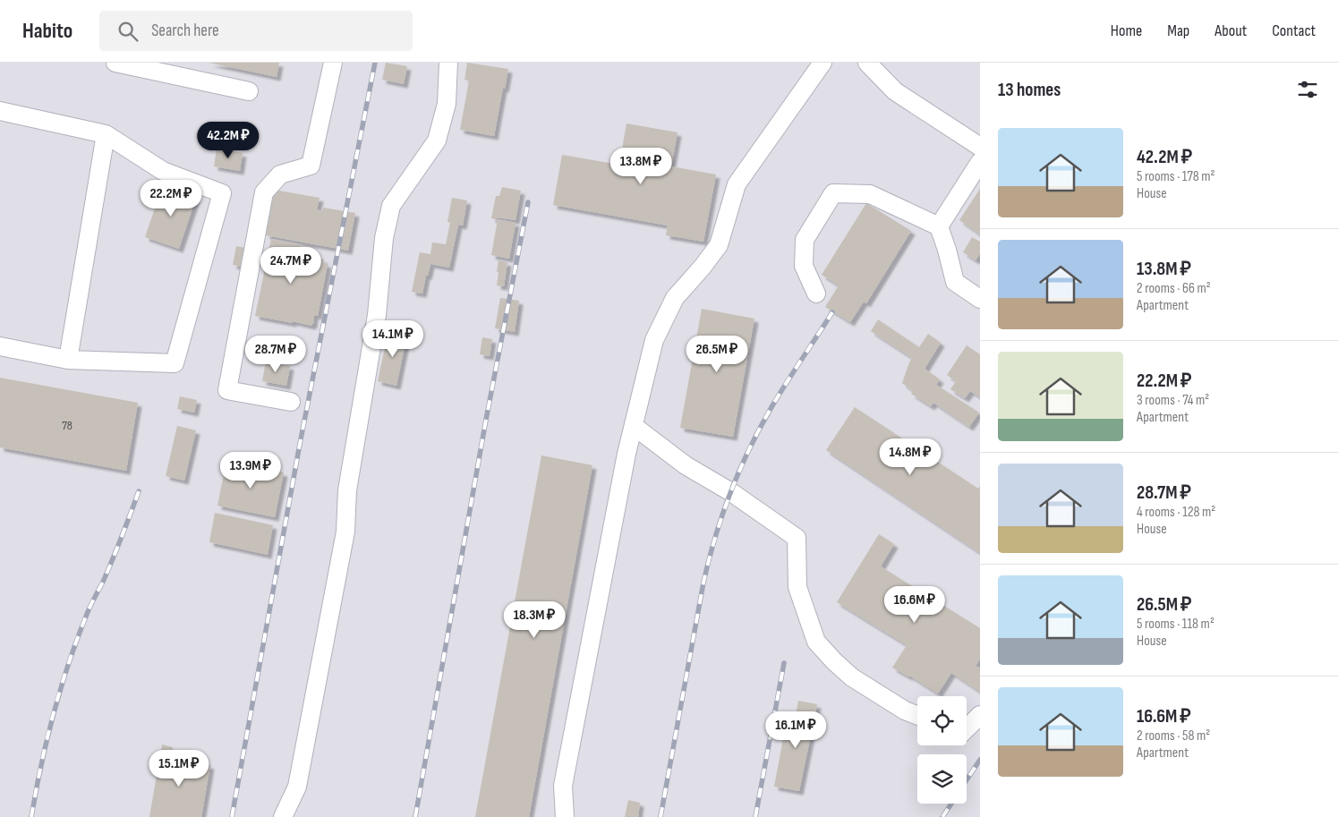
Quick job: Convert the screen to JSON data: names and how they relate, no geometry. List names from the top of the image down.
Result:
{
  "house_numbers": ["78"],
  "page": {
    "header": "Habito",
    "search": "Search here",
    "nav": [
      "Home",
      "Map",
      "About",
      "Contact"
    ],
    "heading": "13 homes",
    "list": [
      {
        "name": "42.2M ₽",
        "note": "5 rooms · 178 m² · House"
      },
      {
        "name": "13.8M ₽",
        "note": "2 rooms · 66 m² · Apartment"
      },
      {
        "name": "22.2M ₽",
        "note": "3 rooms · 74 m² · Apartment"
      },
      {
        "name": "28.7M ₽",
        "note": "4 rooms · 128 m² · House"
      },
      {
        "name": "26.5M ₽",
        "note": "5 rooms · 118 m² · House"
      },
      {
        "name": "16.6M ₽",
        "note": "2 rooms · 58 m² · Apartment"
      }
    ],
    "price": [
      "42.2M ₽",
      "13.8M ₽",
      "22.2M ₽",
      "24.7M ₽",
      "14.1M ₽",
      "28.7M ₽",
      "26.5M ₽",
      "14.8M ₽",
      "13.9M ₽",
      "16.6M ₽",
      "18.3M ₽",
      "16.1M ₽",
      "15.1M ₽"
    ]
  }
}
